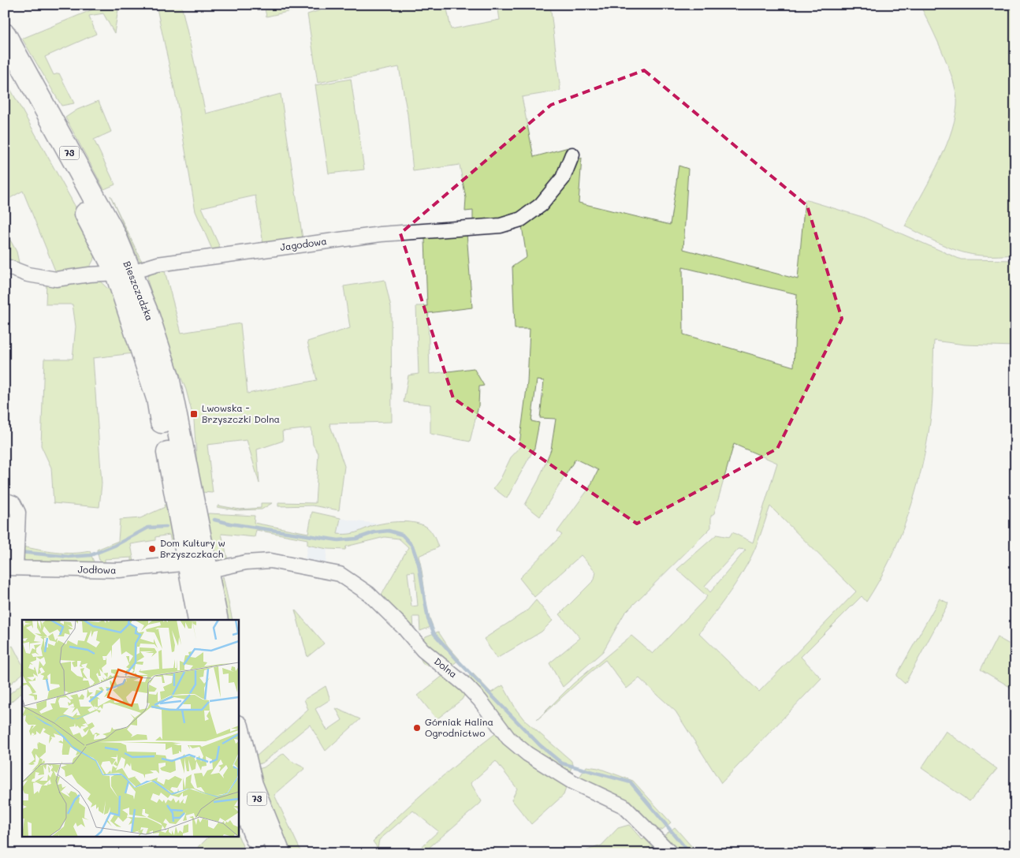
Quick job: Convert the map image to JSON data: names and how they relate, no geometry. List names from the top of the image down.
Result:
{
  "streets": {
    "main road": ["73", "Bieszczadzka"],
    "street": ["Jagodowa", "Jodłowa", "Dolna"]
  },
  "crossings": [
    ["73", "Bieszczadzka"],
    ["73", "Jodłowa"],
    ["73", "Dolna"],
    ["Jagodowa", "Bieszczadzka"],
    ["Bieszczadzka", "Jodłowa"],
    ["Bieszczadzka", "Dolna"],
    ["Jodłowa", "Dolna"]
  ],
  "places": {
    "transit": ["Lwowska - Brzyszczki Dolna"],
    "other": ["Dom Kultury w Brzyszczkach", "Górniak Halina Ogrodnictwo"]
  }
}
